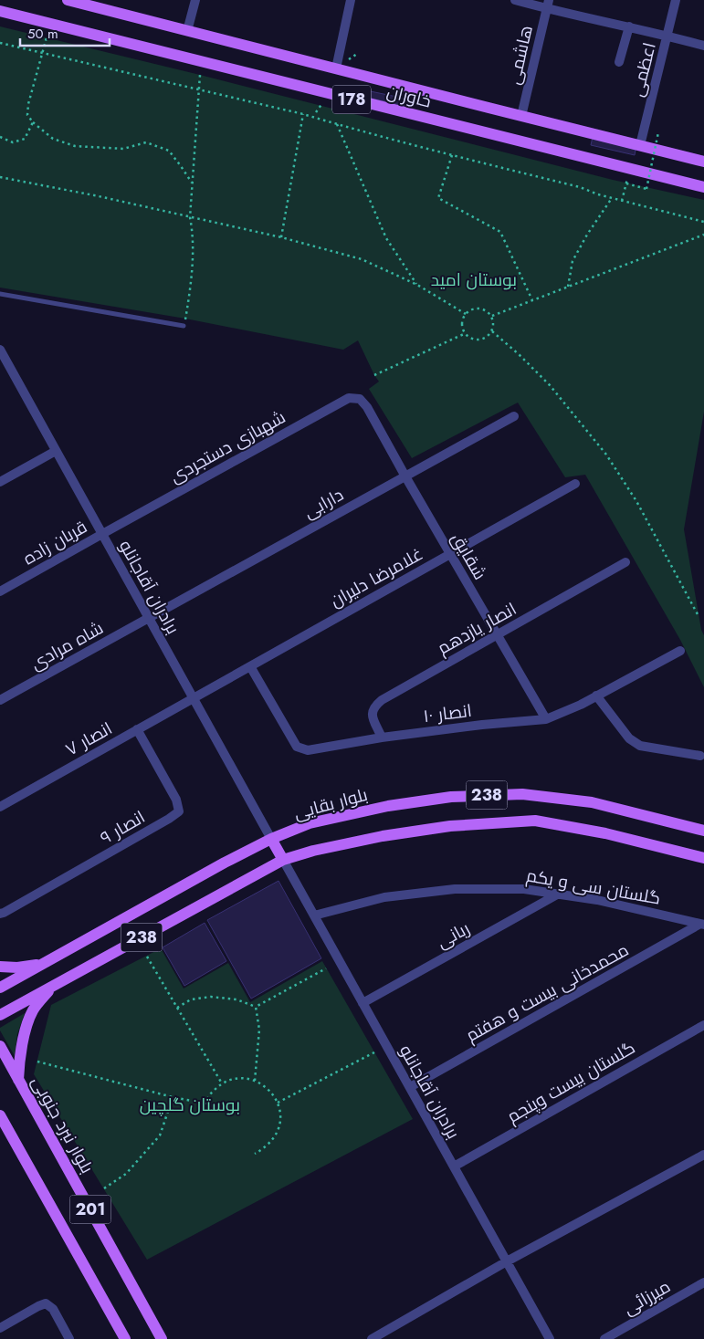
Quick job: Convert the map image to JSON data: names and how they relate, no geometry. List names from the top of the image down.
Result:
{
  "streets": {
    "main road": [
      "خاوران",
      "178",
      "238",
      "بلوار بقایی",
      "بلوار نبرد جنوبی",
      "201"
    ],
    "street": [
      "هاشمی",
      "اعظمی",
      "شهبازی دستجردی",
      "دارابی",
      "قربان زاده",
      "شقایق",
      "غلامرضا دلیران",
      "برادران آقاجانلو",
      "انصار یازدهم",
      "شاه مرادی",
      "انصار ۱۰",
      "انصار ۷",
      "انصار ۹",
      "گلستان سی و یکم",
      "ربانی",
      "محمدخانی بیست و هفتم",
      "گلستان بیست وپنجم",
      "میرزائی"
    ]
  },
  "crossings": [
    ["هاشمی", "خاوران"],
    ["اعظمی", "خاوران"],
    ["شهبازی دستجردی", "قربان زاده"],
    ["شهبازی دستجردی", "شقایق"],
    ["شهبازی دستجردی", "برادران آقاجانلو"],
    ["دارابی", "شقایق"],
    ["دارابی", "برادران آقاجانلو"],
    ["دارابی", "شاه مرادی"],
    ["قربان زاده", "برادران آقاجانلو"],
    ["شقایق", "غلامرضا دلیران"],
    ["شقایق", "انصار یازدهم"],
    ["شقایق", "انصار ۱۰"],
    ["غلامرضا دلیران", "برادران آقاجانلو"],
    ["غلامرضا دلیران", "انصار ۱۰"],
    ["غلامرضا دلیران", "انصار ۷"],
    ["برادران آقاجانلو", "شاه مرادی"],
    ["برادران آقاجانلو", "انصار ۷"],
    ["برادران آقاجانلو", "238"],
    ["برادران آقاجانلو", "بلوار بقایی"],
    ["برادران آقاجانلو", "گلستان سی و یکم"],
    ["برادران آقاجانلو", "ربانی"],
    ["برادران آقاجانلو", "محمدخانی بیست و هفتم"],
    ["برادران آقاجانلو", "گلستان بیست وپنجم"],
    ["انصار یازدهم", "انصار ۱۰"],
    ["انصار ۷", "انصار ۹"],
    ["گلستان سی و یکم", "ربانی"],
    ["گلستان سی و یکم", "محمدخانی بیست و هفتم"]
  ],
  "parks": ["بوستان امید", "بوستان گلچین"],
  "scale_bar": "50 m"
}
